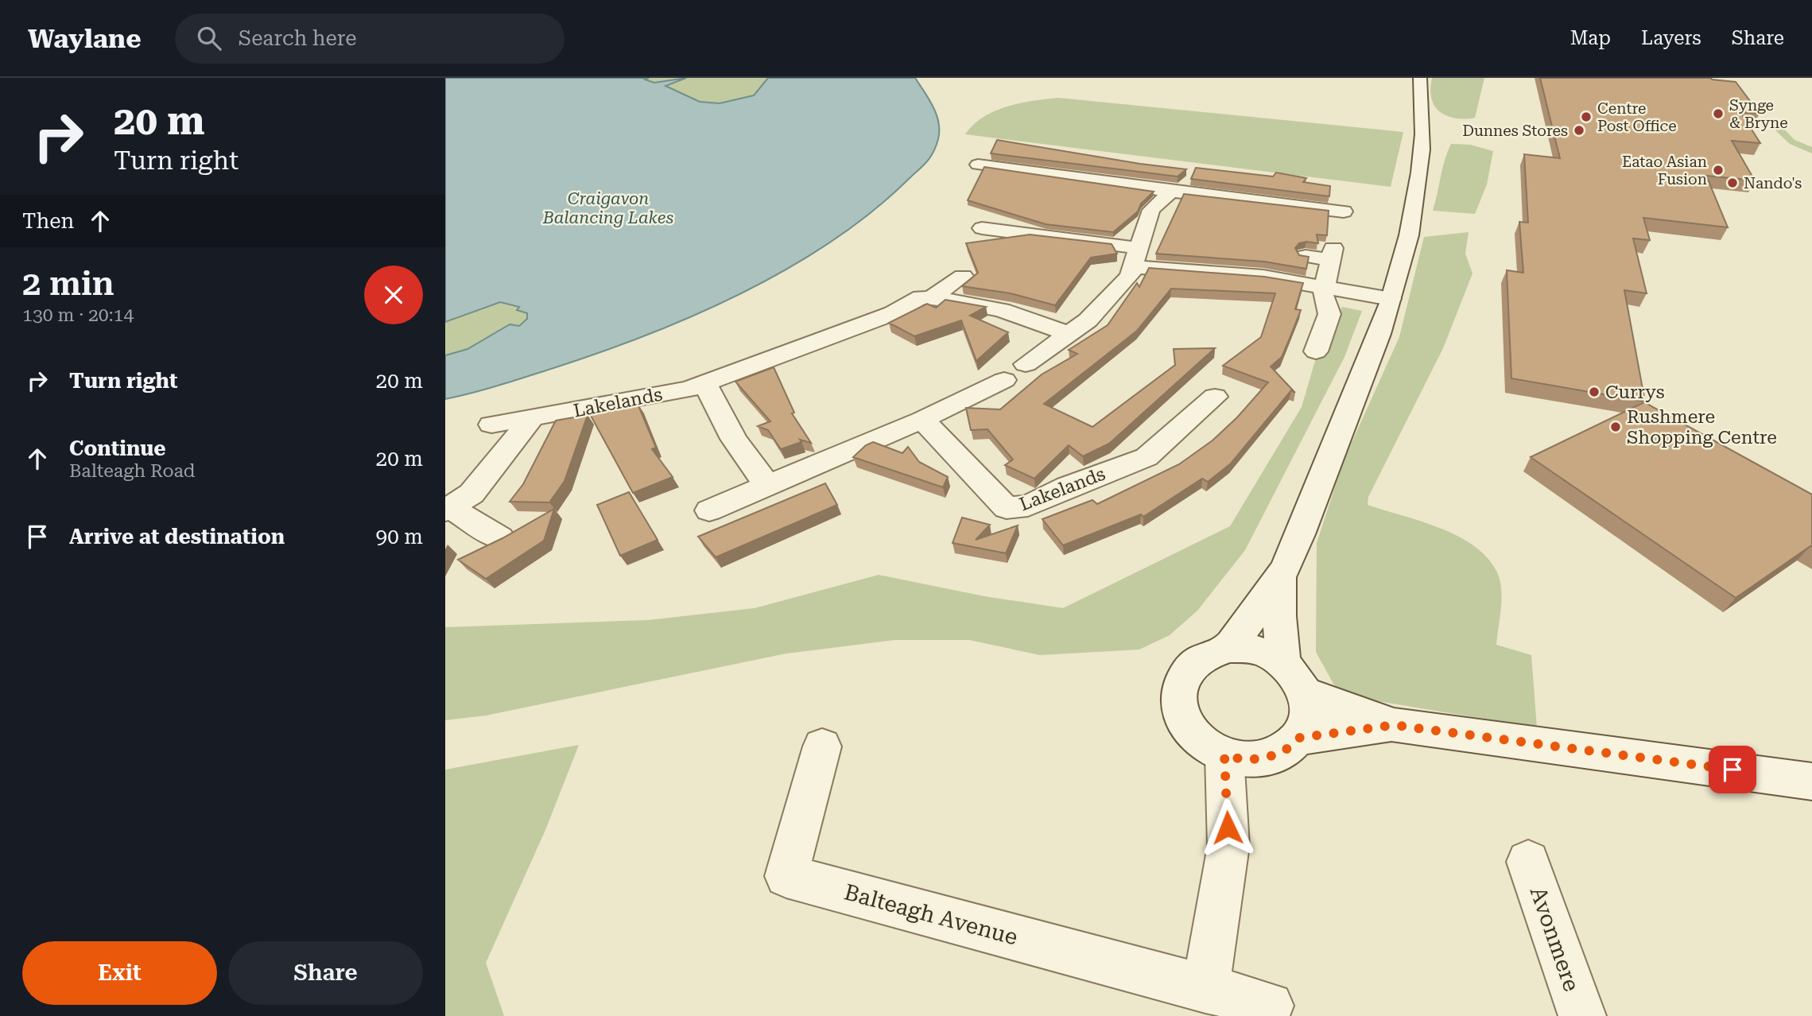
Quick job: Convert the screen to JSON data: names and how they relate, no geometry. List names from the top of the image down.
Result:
{
  "streets": {
    "street": ["Lakelands", "Balteagh Avenue", "Avonmere"]
  },
  "water": ["Craigavon Balancing Lakes"],
  "places": [
    "Synge & Bryne",
    "Centre Post Office",
    "Dunnes Stores",
    "Eatao Asian Fusion",
    "Nando's",
    "Currys",
    "Rushmere Shopping Centre"
  ],
  "page": {
    "header": "Waylane",
    "search": "Search here",
    "nav": ["Map", "Layers", "Share"],
    "turn": ["20 m", "Turn right"],
    "then": "Then",
    "heading": ["2 min", "130 m · 20:14"],
    "list": [
      {
        "name": "Turn right",
        "value": "20 m"
      },
      {
        "name": "Continue",
        "note": "Balteagh Road",
        "value": "20 m"
      },
      {
        "name": "Arrive at destination",
        "value": "90 m"
      }
    ],
    "buttons": ["Exit", "Share"]
  }
}
